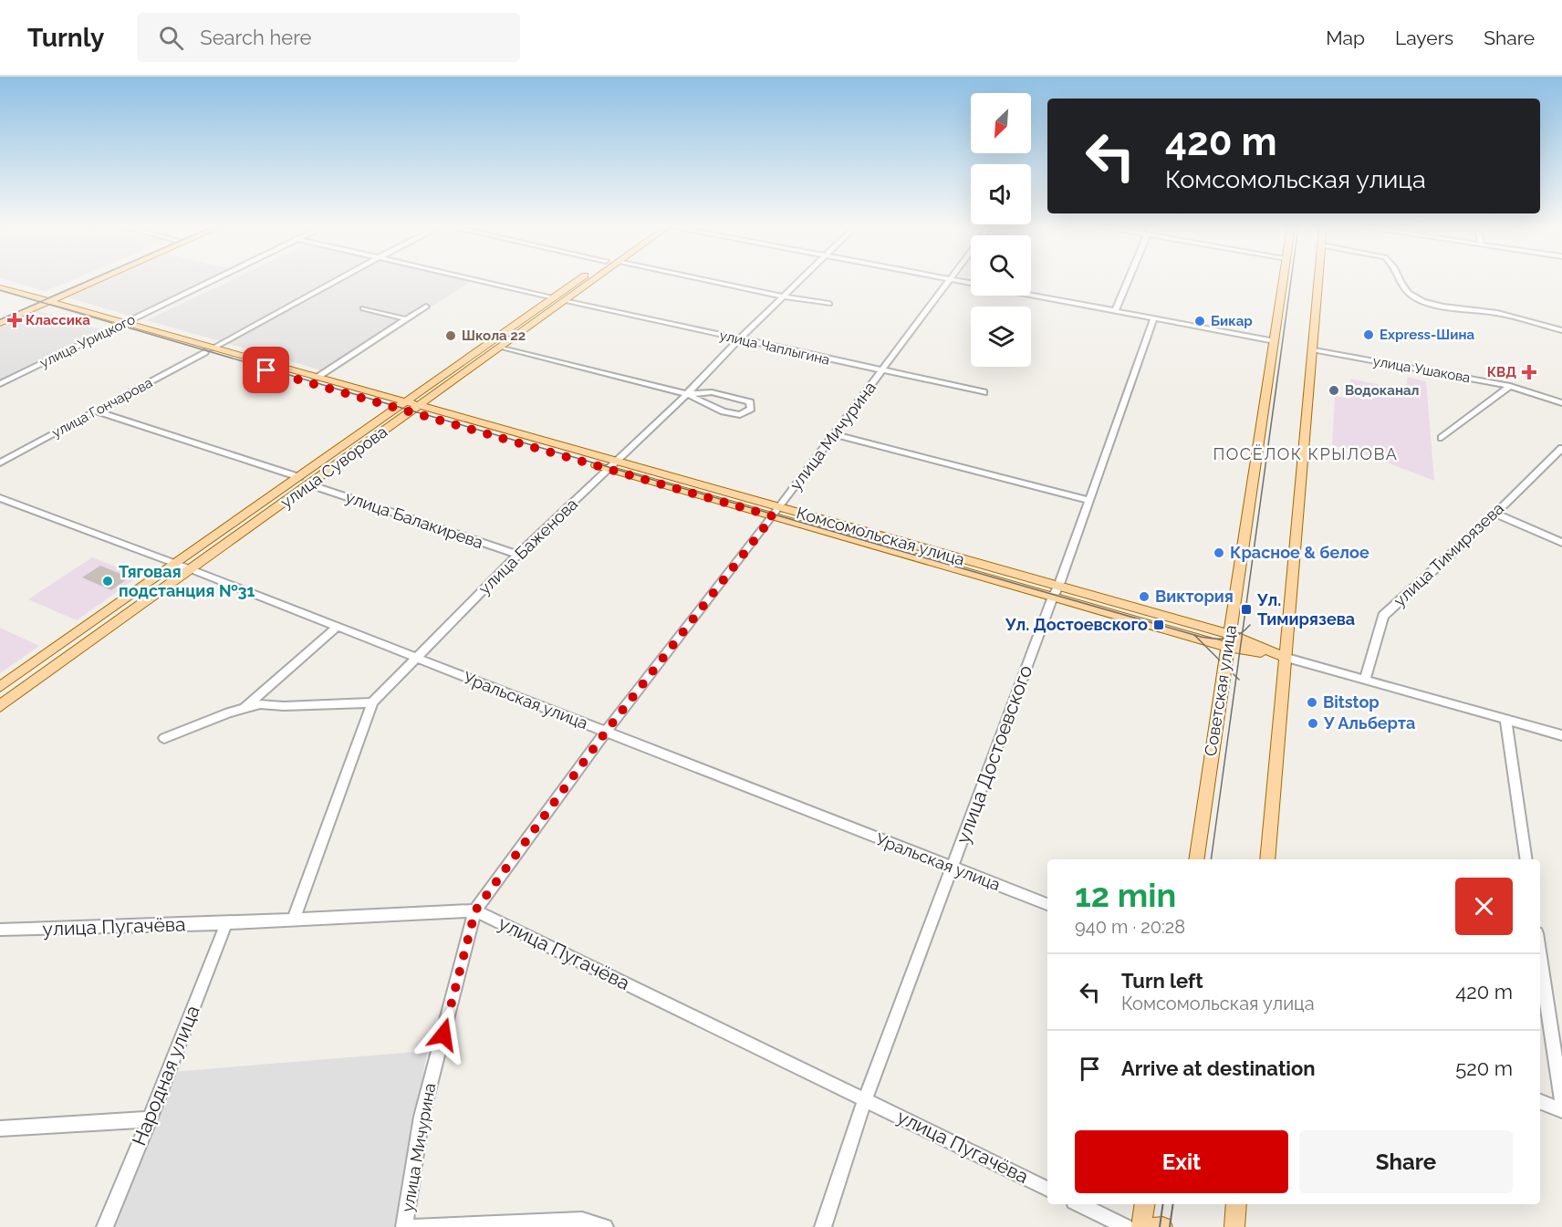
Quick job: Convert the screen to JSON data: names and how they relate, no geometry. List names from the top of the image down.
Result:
{
  "streets": {
    "main road": ["улица Суворова", "Комсомольская улица", "Советская улица"],
    "street": [
      "улица Урицкого",
      "улица Чаплыгина",
      "улица Ушакова",
      "улица Гончарова",
      "улица Мичурина",
      "улица Балакирева",
      "улица Баженова",
      "улица Тимирязева",
      "Уральская улица",
      "улица Достоевского",
      "улица Пугачёва",
      "Народная улица"
    ]
  },
  "crossings": [
    ["улица Урицкого", "Комсомольская улица"],
    ["улица Чаплыгина", "улица Мичурина"],
    ["улица Чаплыгина", "улица Суворова"],
    ["улица Чаплыгина", "улица Баженова"],
    ["улица Гончарова", "Комсомольская улица"],
    ["улица Мичурина", "Комсомольская улица"],
    ["улица Мичурина", "Уральская улица"],
    ["улица Мичурина", "улица Пугачёва"],
    ["улица Суворова", "улица Балакирева"],
    ["улица Суворова", "Комсомольская улица"],
    ["улица Суворова", "Уральская улица"],
    ["улица Балакирева", "улица Баженова"],
    ["Комсомольская улица", "улица Баженова"],
    ["Комсомольская улица", "улица Тимирязева"],
    ["Комсомольская улица", "Советская улица"],
    ["Комсомольская улица", "улица Достоевского"],
    ["улица Баженова", "Уральская улица"],
    ["улица Баженова", "улица Пугачёва"],
    ["Уральская улица", "улица Достоевского"],
    ["улица Достоевского", "улица Пугачёва"],
    ["улица Пугачёва", "Народная улица"]
  ],
  "districts": ["ПОСЁЛОК КРЫЛОВА"],
  "places": {
    "health": ["Классика", "КВД"],
    "other": [
      "Бикар",
      "Express-Шина",
      "Школа 22",
      "Водоканал",
      "Красное & белое",
      "Тяговая подстанция №31",
      "Виктория",
      "Bitstop",
      "У Альберта"
    ],
    "transit": ["Ул. Тимирязева", "Ул. Достоевского"]
  },
  "north": "bottom left",
  "page": {
    "header": "Turnly",
    "search": "Search here",
    "nav": ["Map", "Layers", "Share"],
    "turn": ["420 m", "Комсомольская улица"],
    "heading": ["12 min", "940 m · 20:28"],
    "list": [
      {
        "name": "Turn left",
        "note": "Комсомольская улица",
        "value": "420 m"
      },
      {
        "name": "Arrive at destination",
        "value": "520 m"
      }
    ],
    "buttons": ["Exit", "Share"]
  }
}
